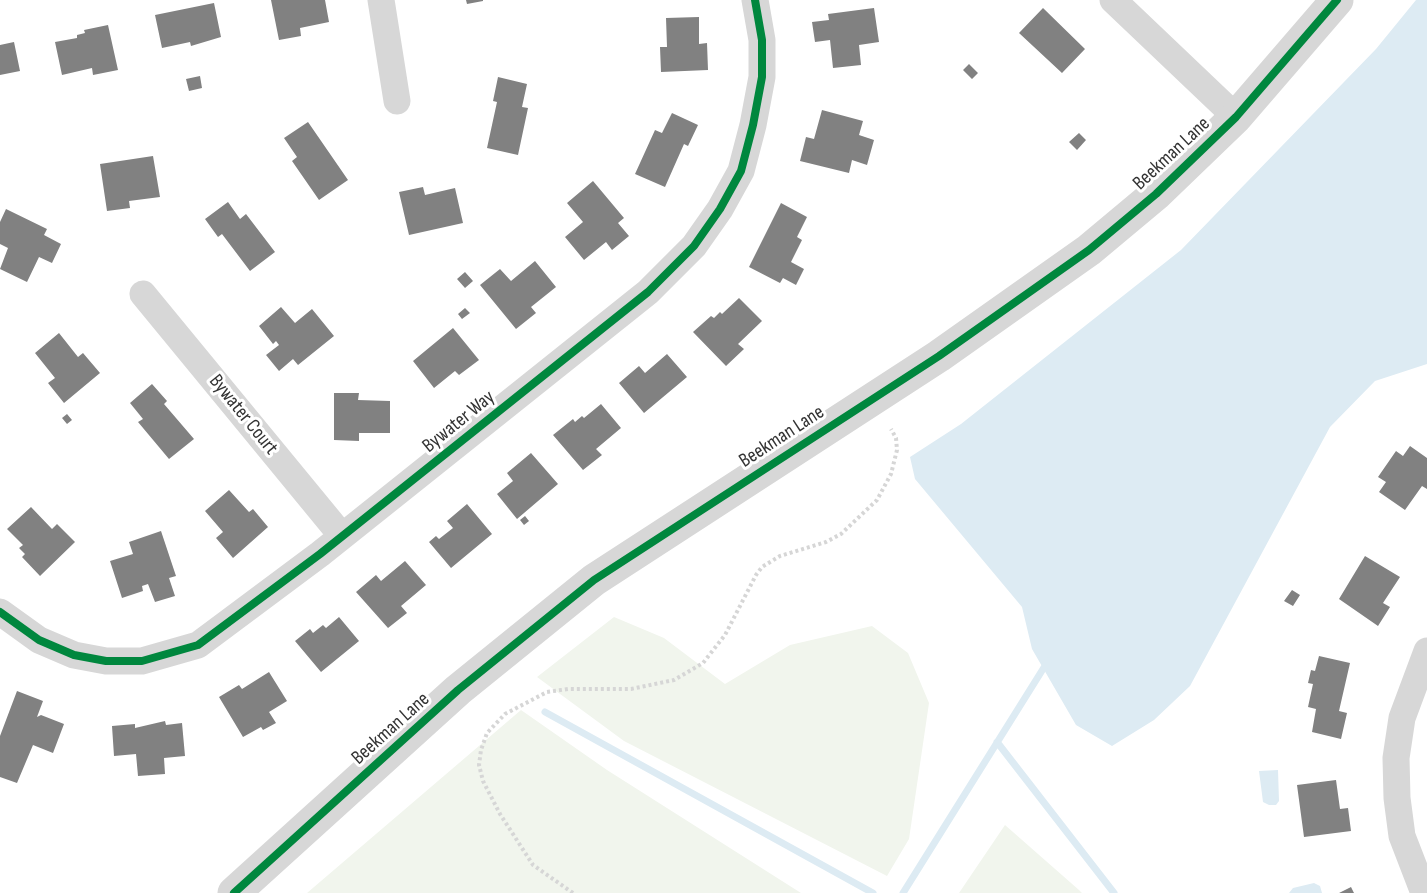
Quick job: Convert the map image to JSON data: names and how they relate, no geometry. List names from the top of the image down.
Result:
{
  "streets": {
    "street": ["Beekman Lane", "Bywater Court", "Bywater Way"]
  },
  "crossings": [
    ["Bywater Court", "Bywater Way"]
  ]
}
